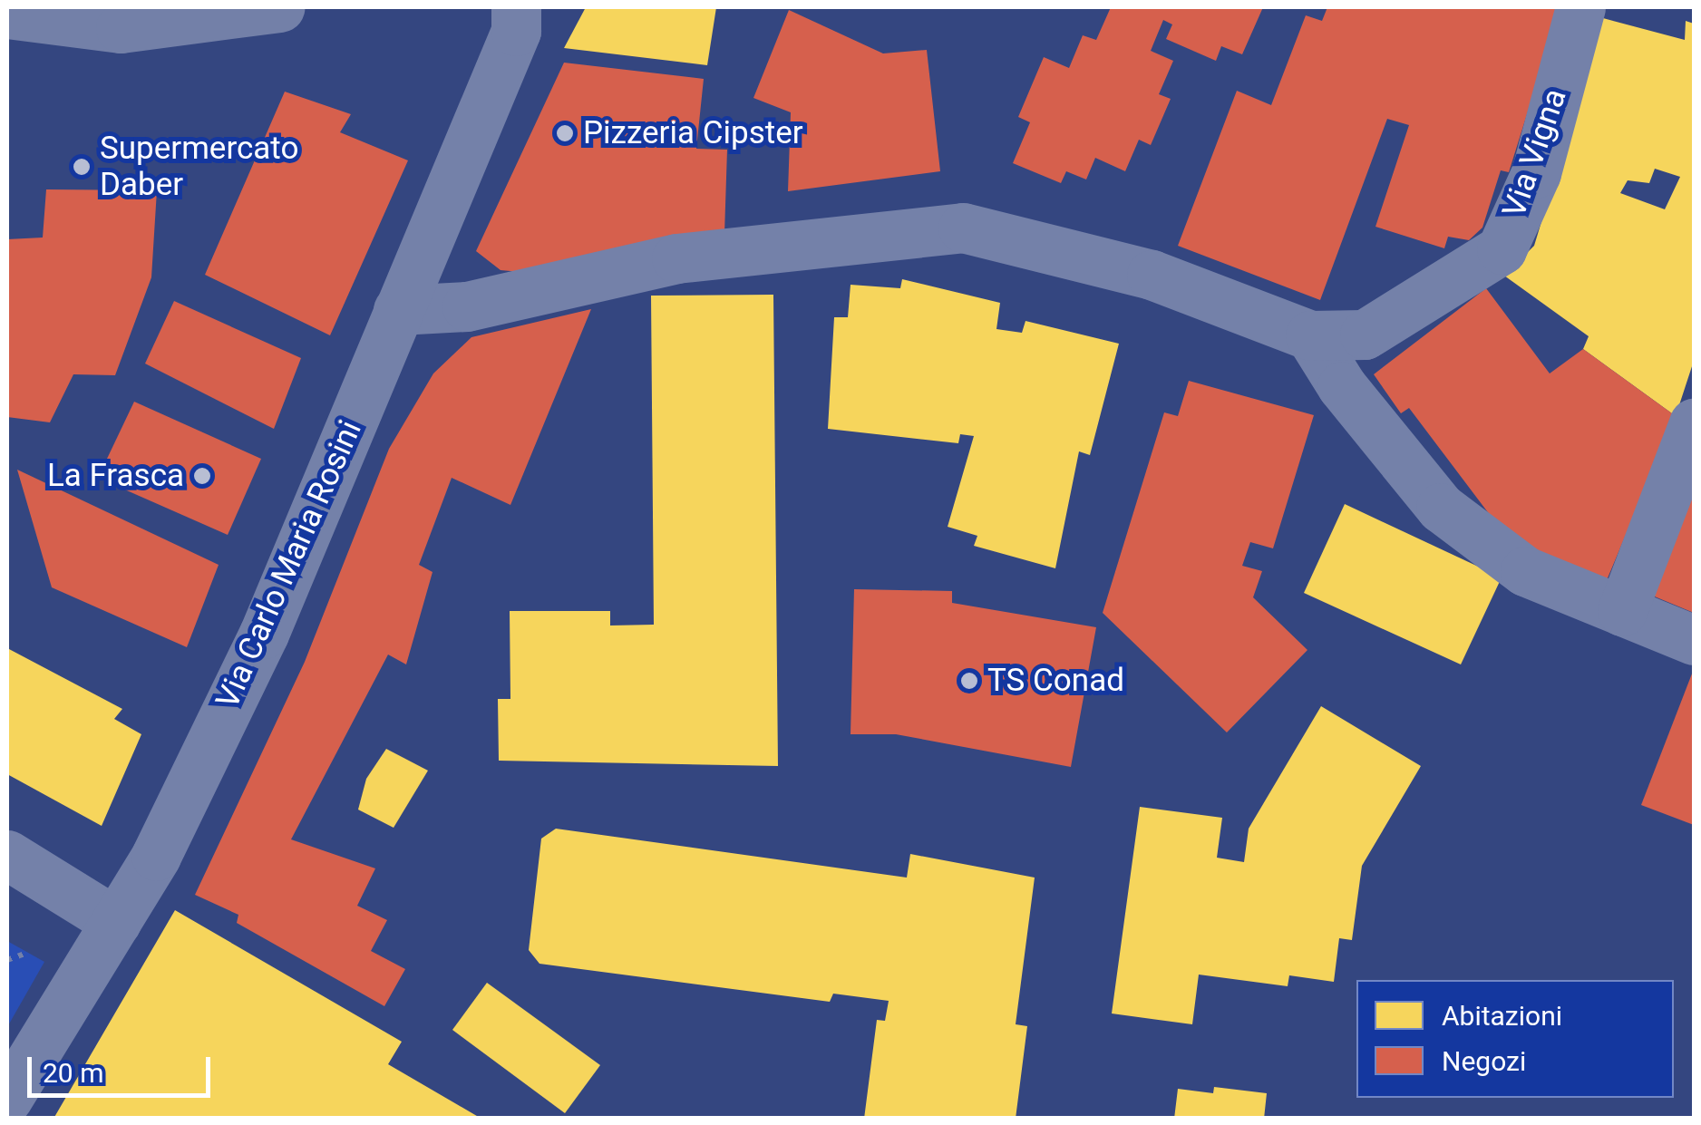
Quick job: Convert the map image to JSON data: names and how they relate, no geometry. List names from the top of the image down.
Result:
{
  "streets": {
    "street": ["Via Vigna", "Via Carlo Maria Rosini"]
  },
  "places": [
    "Pizzeria Cipster",
    "Supermercato Daber",
    "La Frasca",
    "TS Conad"
  ],
  "legend": ["Abitazioni", "Negozi"],
  "scale_bar": "20 m"
}
